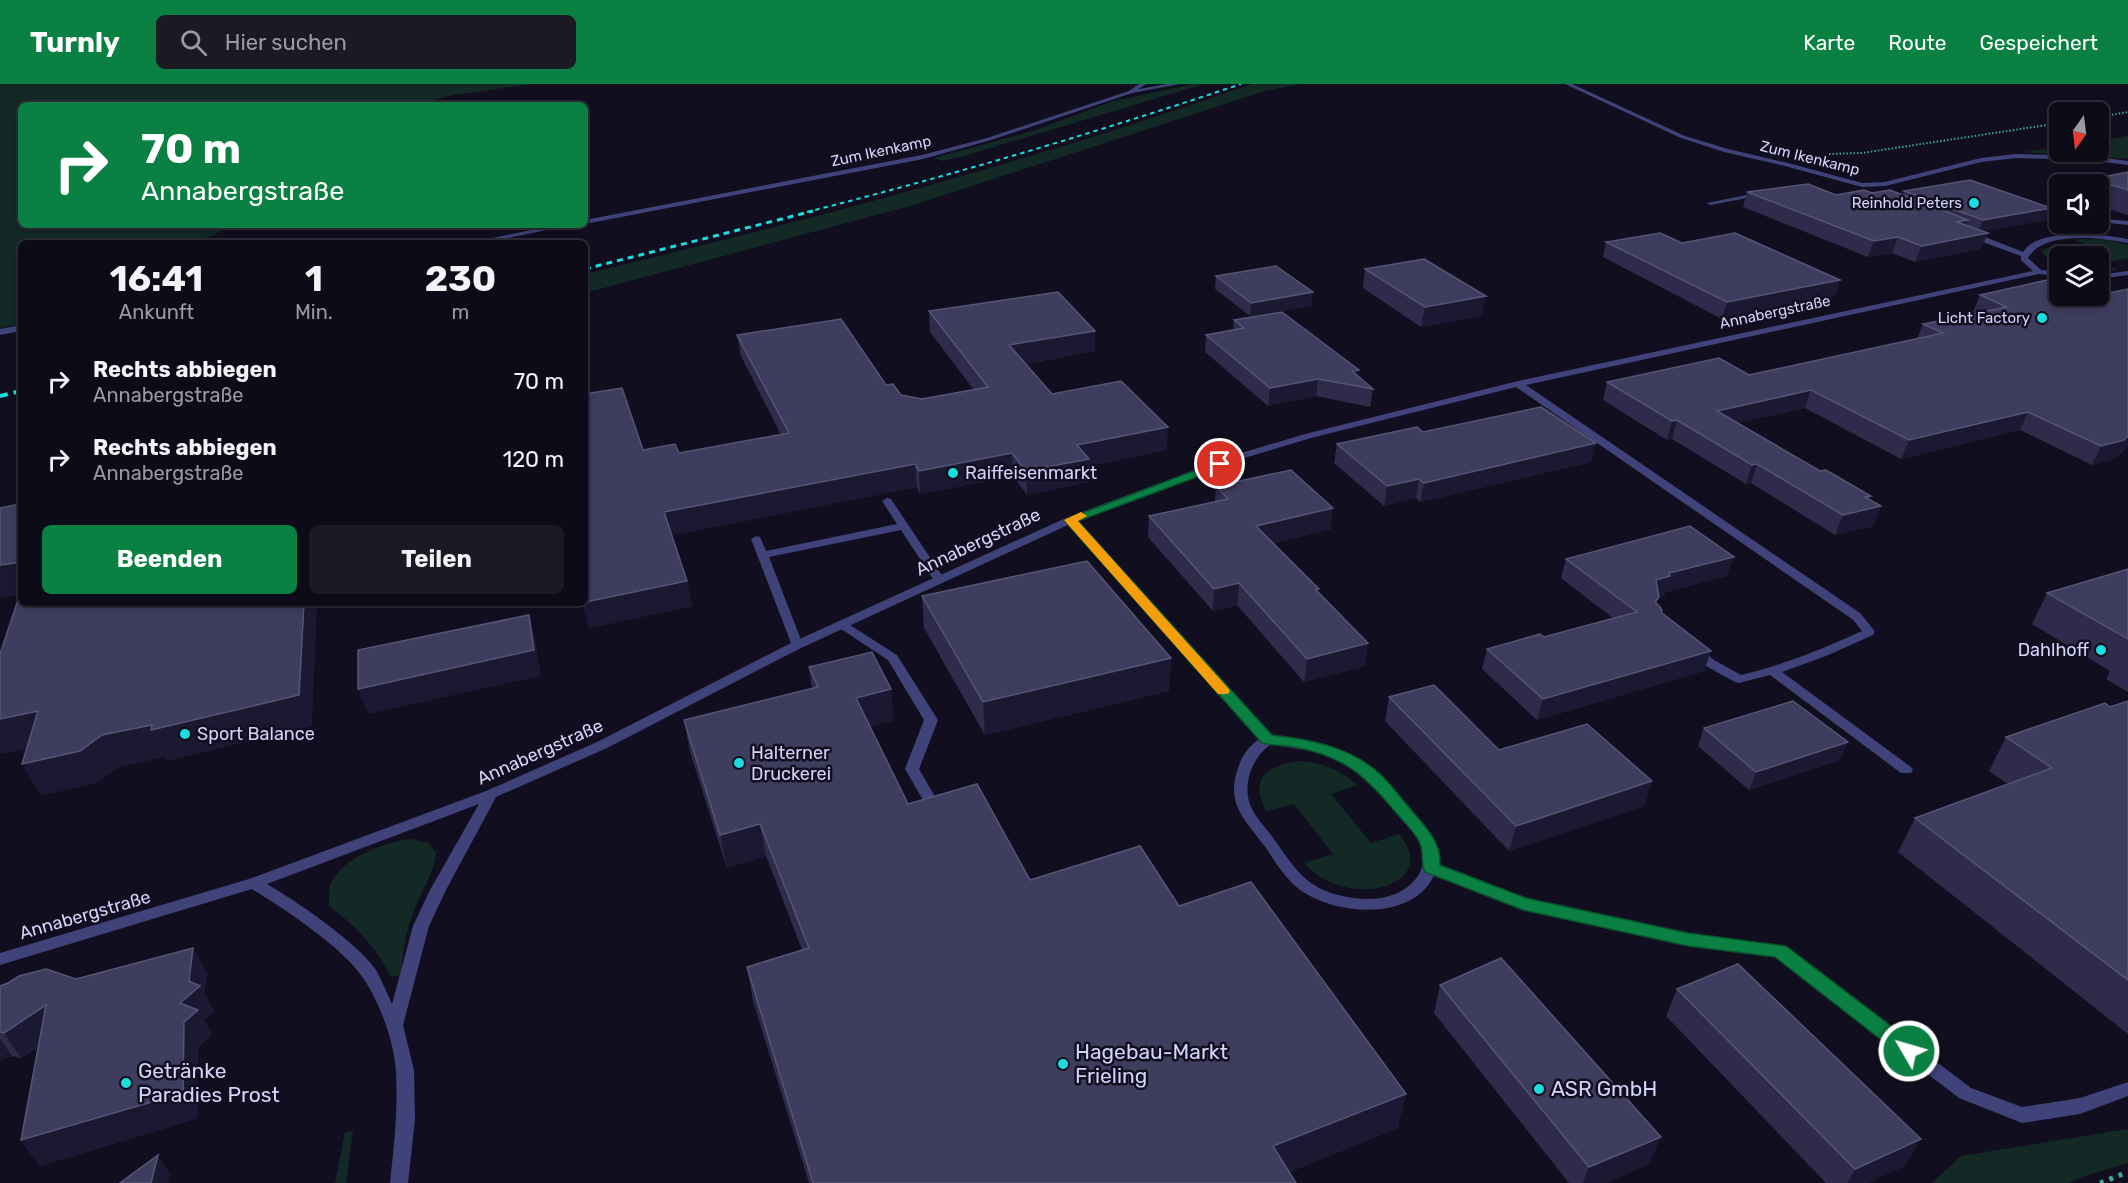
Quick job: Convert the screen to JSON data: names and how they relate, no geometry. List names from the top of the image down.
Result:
{
  "streets": {
    "street": ["Zum Ikenkamp", "Annabergstraße"]
  },
  "places": [
    "Reinhold Peters",
    "Licht Factory",
    "Raiffeisenmarkt",
    "Dahlhoff",
    "Sport Balance",
    "Halterner Druckerei",
    "Hagebau-Markt Frieling",
    "Getränke Paradies Prost",
    "ASR GmbH"
  ],
  "north": "bottom",
  "page": {
    "header": "Turnly",
    "search": "Hier suchen",
    "nav": ["Karte", "Route", "Gespeichert"],
    "turn": ["70 m", "Annabergstraße"],
    "eta": [
      "16:41",
      "Ankunft",
      "1",
      "Min.",
      "230",
      "m"
    ],
    "list": [
      {
        "name": "Rechts abbiegen",
        "note": "Annabergstraße",
        "value": "70 m"
      },
      {
        "name": "Rechts abbiegen",
        "note": "Annabergstraße",
        "value": "120 m"
      }
    ],
    "buttons": ["Beenden", "Teilen"]
  }
}
